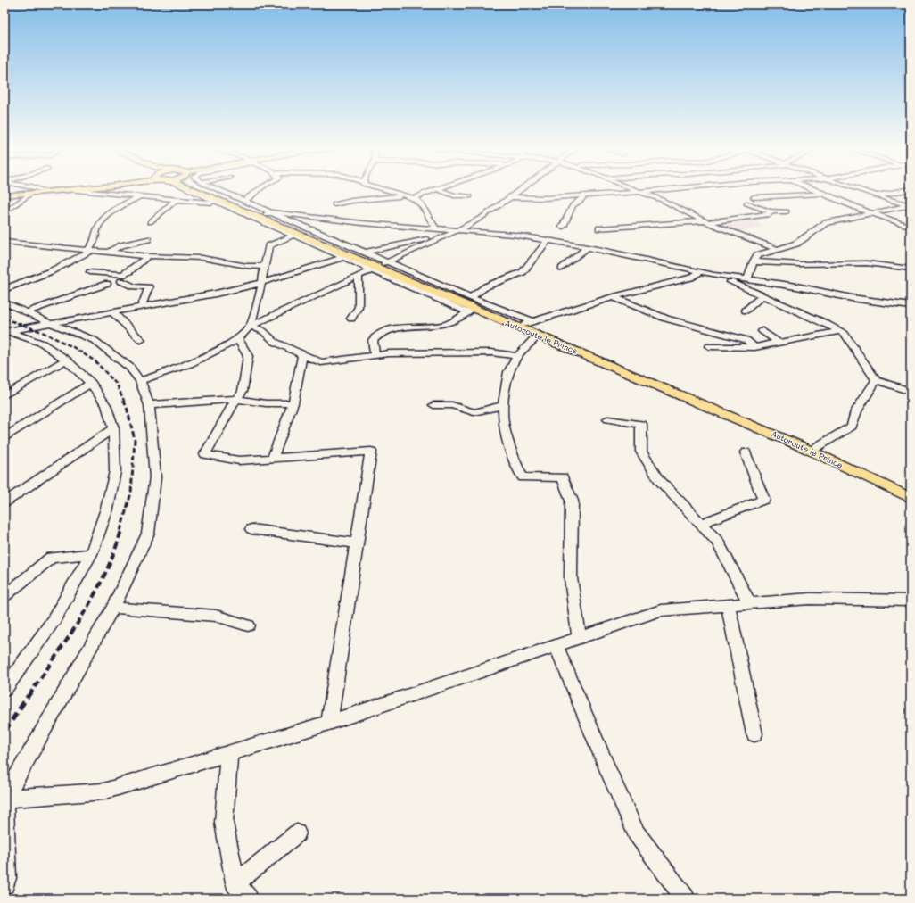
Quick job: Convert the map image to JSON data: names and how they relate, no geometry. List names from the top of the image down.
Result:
{
  "streets": {
    "main road": ["Autoroute le Prince"]
  }
}
